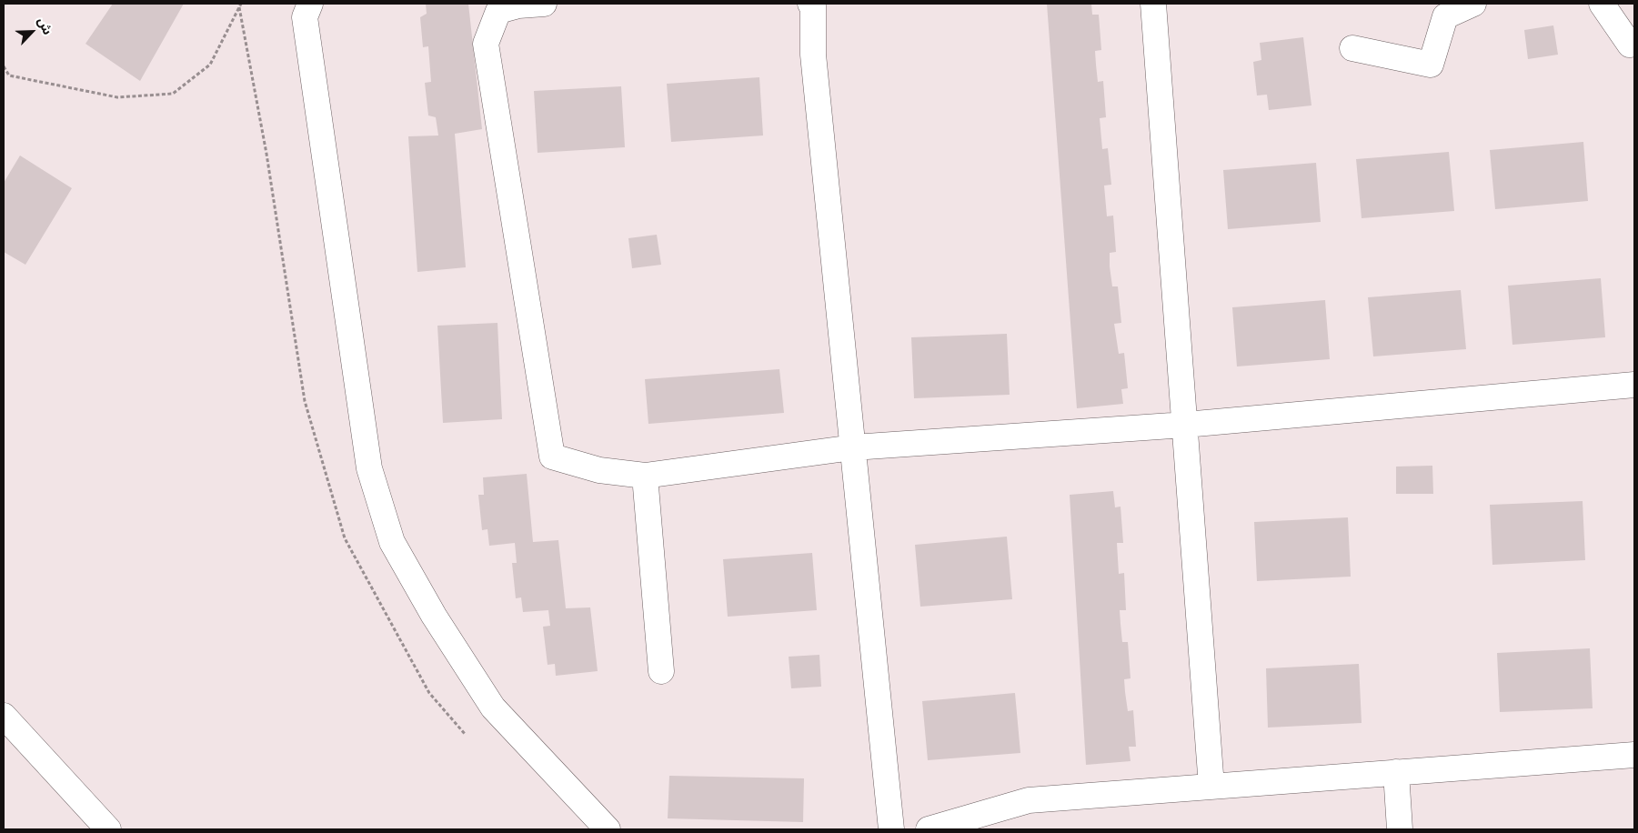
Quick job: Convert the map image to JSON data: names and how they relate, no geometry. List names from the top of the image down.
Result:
{
  "north": "top right"
}
